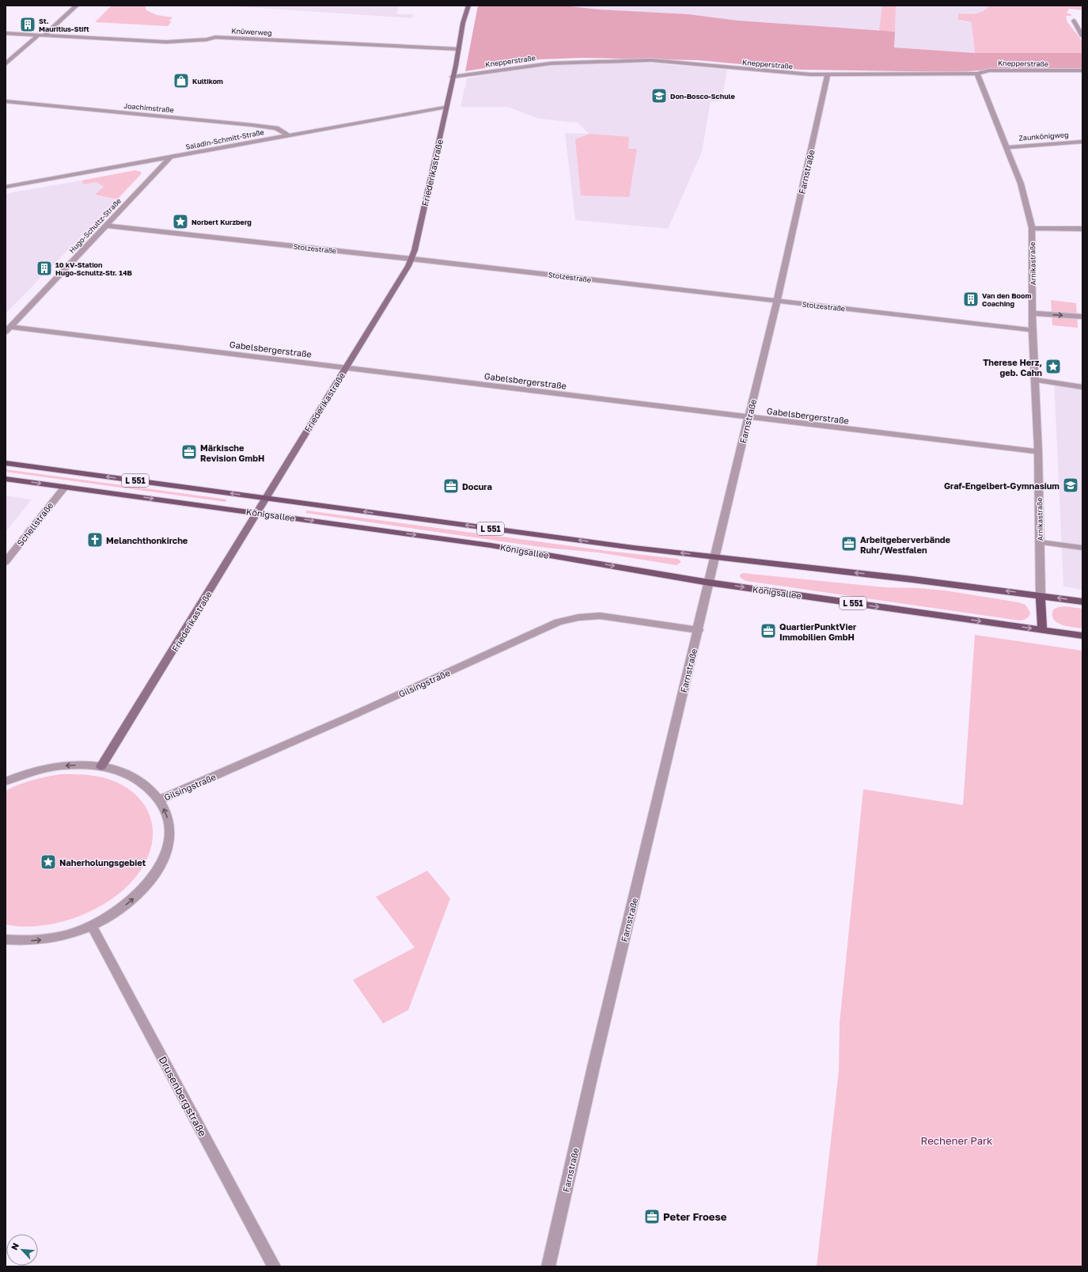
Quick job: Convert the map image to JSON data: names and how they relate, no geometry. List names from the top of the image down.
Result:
{
  "streets": {
    "main road": ["L 551", "Königsallee"],
    "street": [
      "Knüwerweg",
      "Knepperstraße",
      "Joachimstraße",
      "Zaunkönigweg",
      "Saladin-Schmitt-Straße",
      "Farnstraße",
      "Friederikastraße",
      "Hugo-Schultz-Straße",
      "Stolzestraße",
      "Arnikastraße",
      "Gabelsbergerstraße",
      "Schellstraße",
      "Gilsingstraße",
      "Drusenbergstraße"
    ]
  },
  "crossings": [
    ["Knüwerweg", "Friederikastraße"],
    ["Knepperstraße", "Farnstraße"],
    ["Knepperstraße", "Friederikastraße"],
    ["Knepperstraße", "Arnikastraße"],
    ["Joachimstraße", "Saladin-Schmitt-Straße"],
    ["Zaunkönigweg", "Arnikastraße"],
    ["Saladin-Schmitt-Straße", "Friederikastraße"],
    ["Saladin-Schmitt-Straße", "Hugo-Schultz-Straße"],
    ["Farnstraße", "Stolzestraße"],
    ["Farnstraße", "Gabelsbergerstraße"],
    ["Farnstraße", "Königsallee"],
    ["Farnstraße", "Gilsingstraße"],
    ["Friederikastraße", "Stolzestraße"],
    ["Friederikastraße", "Gabelsbergerstraße"],
    ["Friederikastraße", "Königsallee"],
    ["Hugo-Schultz-Straße", "Stolzestraße"],
    ["Hugo-Schultz-Straße", "Gabelsbergerstraße"],
    ["Stolzestraße", "Arnikastraße"],
    ["Arnikastraße", "Gabelsbergerstraße"],
    ["Arnikastraße", "Königsallee"],
    ["Königsallee", "Schellstraße"]
  ],
  "parks": ["Rechener Park"],
  "places": {
    "building": ["St. Mauritius-Stift", "10 kV-Station Hugo-Schultz-Str. 14B", "Van den Boom Coaching"],
    "shop": ["Kultikom"],
    "school or university": ["Don-Bosco-Schule", "Graf-Engelbert-Gymnasium"],
    "place": ["Norbert Kurzberg", "Therese Herz, geb. Cahn", "Naherholungsgebiet"],
    "office": [
      "Märkische Revision GmbH",
      "Docura",
      "Arbeitgeberverbände Ruhr/Westfalen",
      "QuartierPunktVier Immobilien GmbH",
      "Peter Froese"
    ],
    "church": ["Melanchthonkirche"]
  },
  "north": "top left"
}
